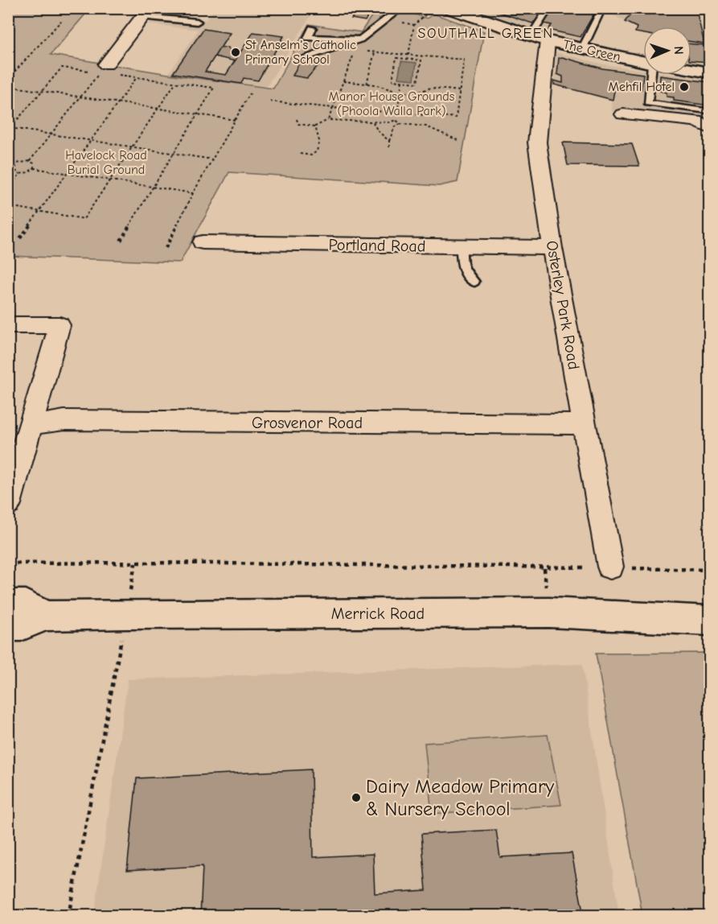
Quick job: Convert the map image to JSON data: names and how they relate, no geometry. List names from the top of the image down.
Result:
{
  "streets": {
    "main road": ["The Green", "Merrick Road"],
    "street": ["Portland Road", "Osterley Park Road", "Grosvenor Road"]
  },
  "crossings": [
    ["The Green", "Osterley Park Road"],
    ["Portland Road", "Osterley Park Road"],
    ["Osterley Park Road", "Grosvenor Road"]
  ],
  "districts": ["SOUTHALL GREEN"],
  "parks": ["Manor House Grounds (Phoola Walla Park)", "Havelock Road Burial Ground"],
  "places": ["St Anselm's Catholic Primary School", "Mehfil Hotel", "Dairy Meadow Primary & Nursery School"],
  "north": "right"
}
